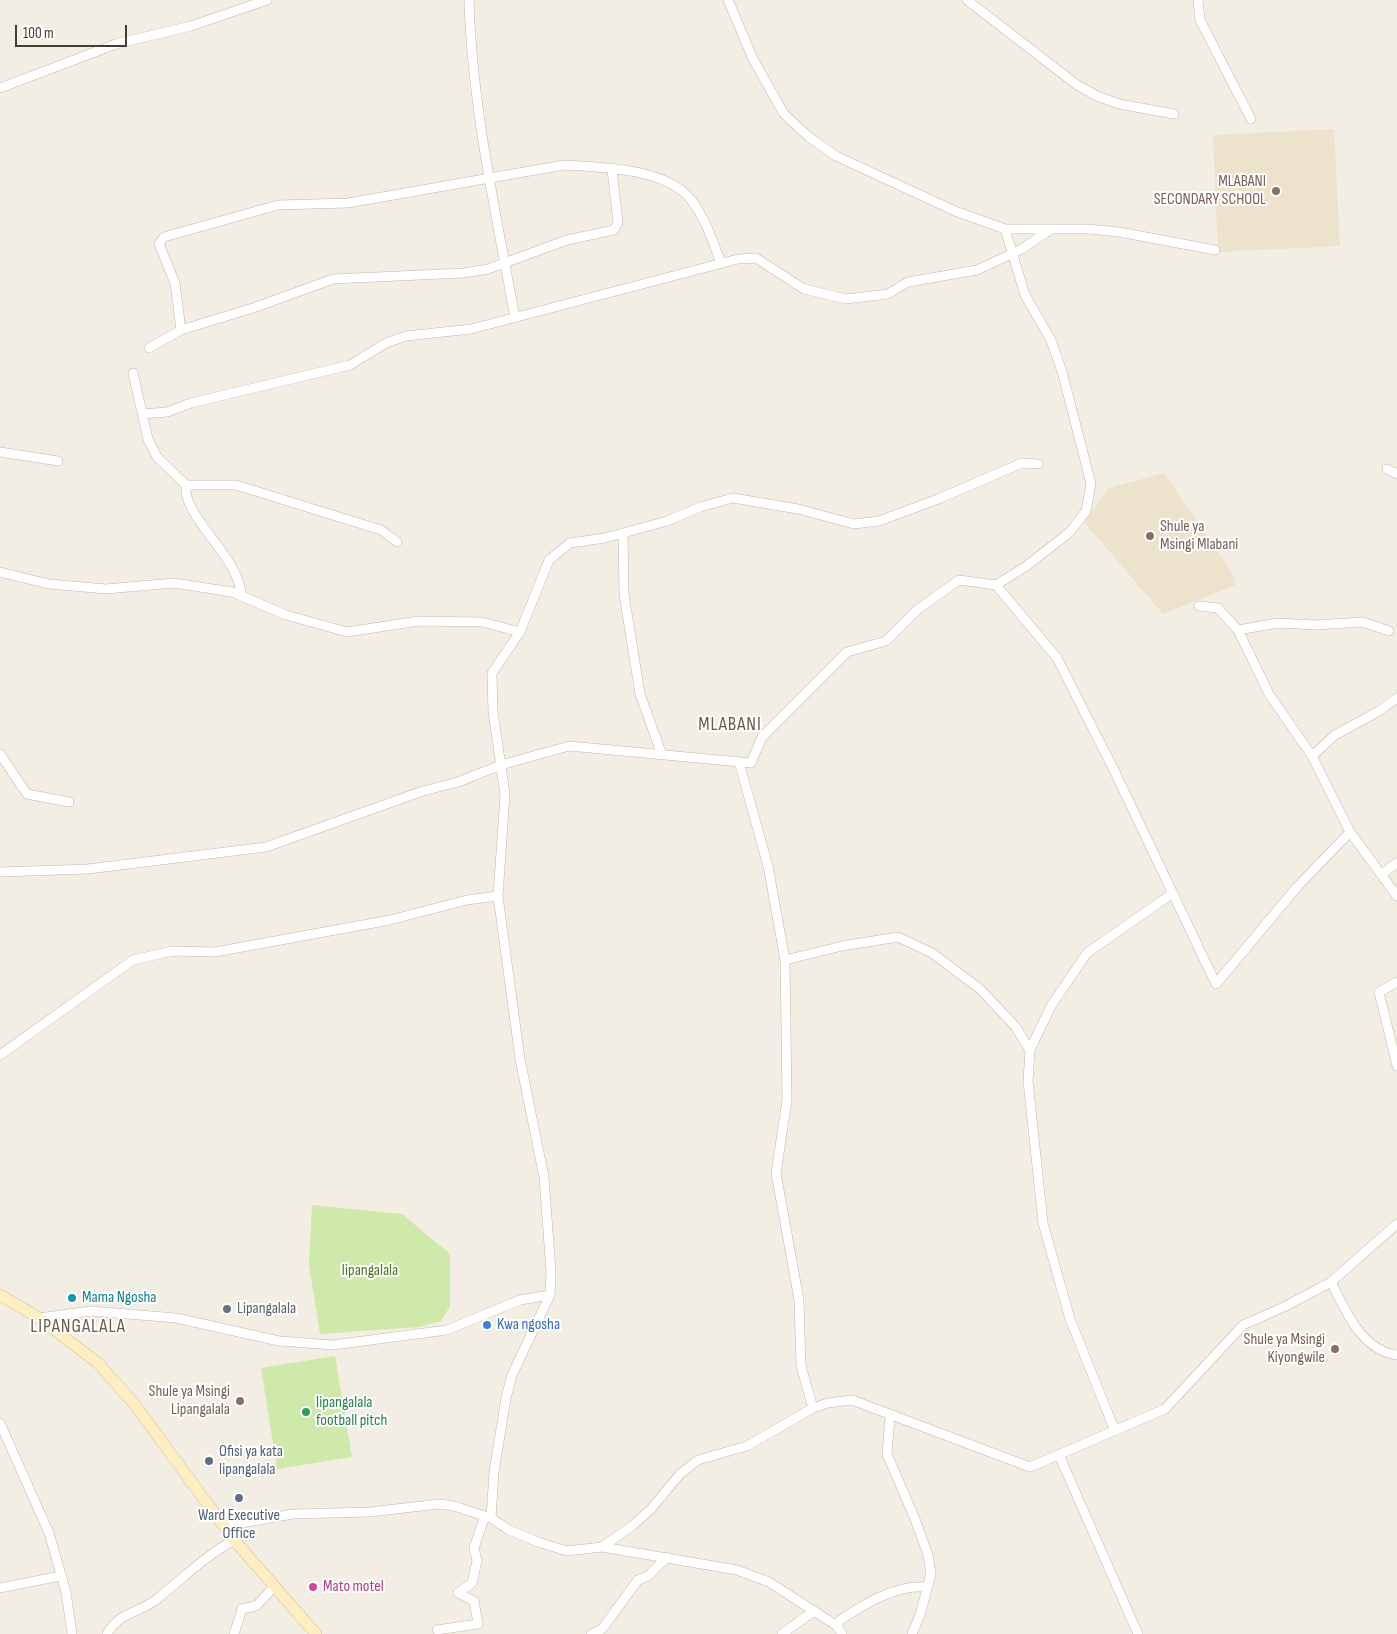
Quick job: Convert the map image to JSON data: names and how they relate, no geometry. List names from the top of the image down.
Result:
{
  "districts": ["MLABANI", "LIPANGALALA"],
  "parks": ["lipangalala"],
  "places": [
    "MLABANI SECONDARY SCHOOL",
    "Shule ya Msingi Mlabani",
    "Mama Ngosha",
    "Lipangalala",
    "Kwa ngosha",
    "Shule ya Msingi Kiyongwile",
    "Shule ya Msingi Lipangalala",
    "lipangalala football pitch",
    "Ofisi ya kata lipangalala",
    "Ward Executive Office",
    "Mato motel"
  ],
  "scale_bar": "100 m"
}
